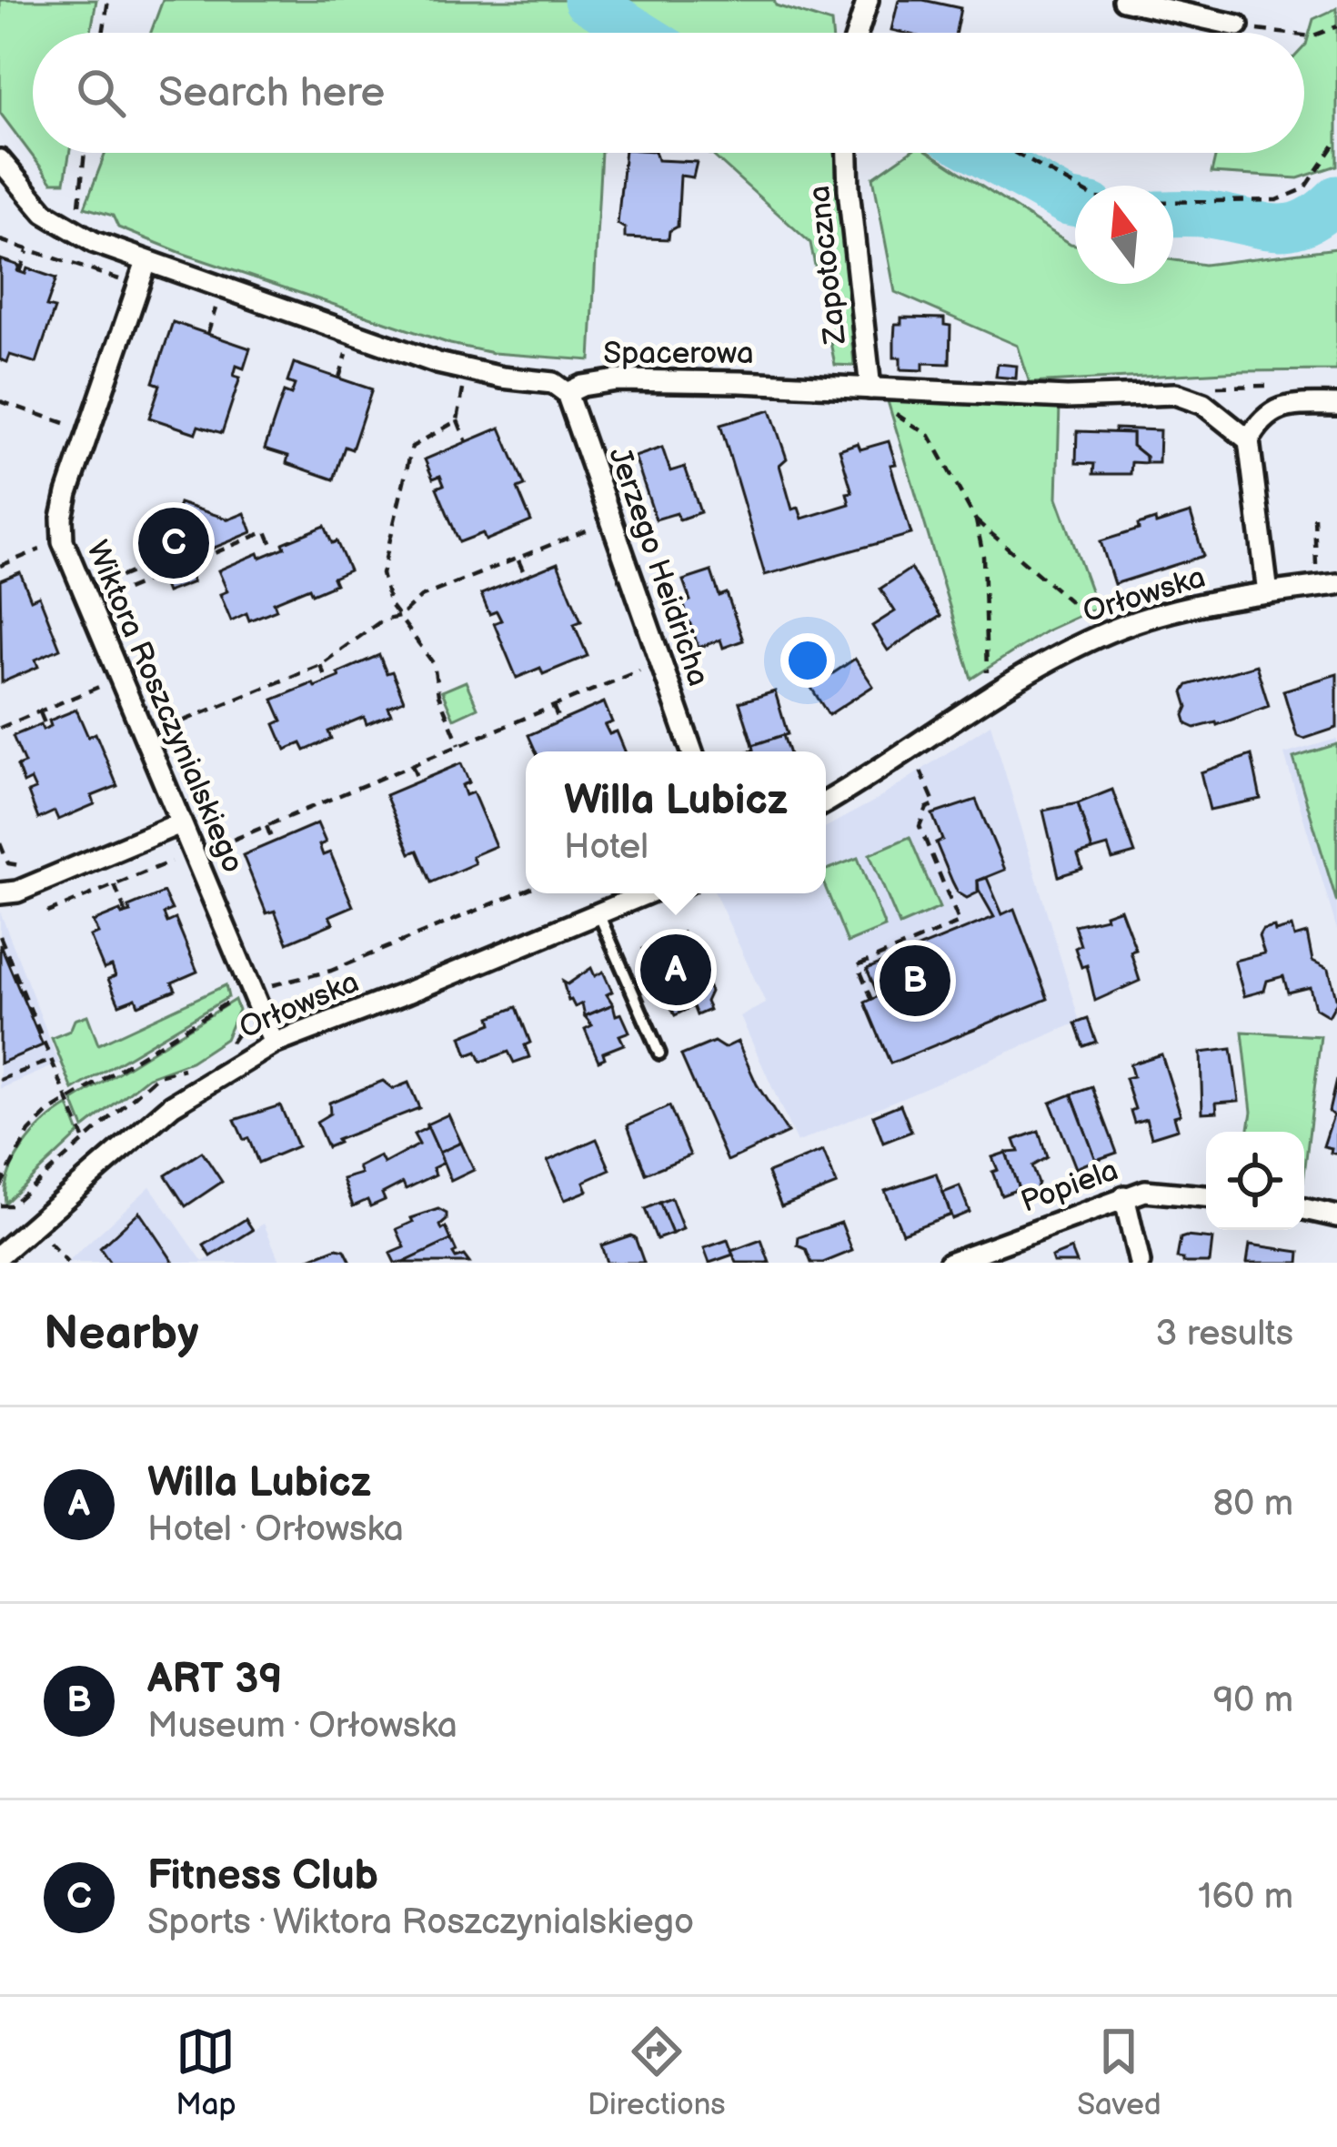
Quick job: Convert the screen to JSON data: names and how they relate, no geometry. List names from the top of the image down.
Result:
{
  "streets": {
    "street": [
      "Zapotoczna",
      "Spacerowa",
      "Jerzego Heidricha",
      "Orłowska",
      "Wiktora Roszczynialskiego",
      "Popiela"
    ]
  },
  "crossings": [
    ["Zapotoczna", "Spacerowa"],
    ["Spacerowa", "Jerzego Heidricha"],
    ["Spacerowa", "Wiktora Roszczynialskiego"],
    ["Orłowska", "Wiktora Roszczynialskiego"]
  ],
  "north": "top",
  "page": {
    "search": "Search here",
    "pins": ["C", "A", "B"],
    "popup": ["Willa Lubicz", "Hotel"],
    "heading": ["Nearby", "3 results"],
    "list": [
      {
        "mark": "A",
        "name": "Willa Lubicz",
        "note": "Hotel · Orłowska",
        "value": "80 m"
      },
      {
        "mark": "B",
        "name": "ART 39",
        "note": "Museum · Orłowska",
        "value": "90 m"
      },
      {
        "mark": "C",
        "name": "Fitness Club",
        "note": "Sports · Wiktora Roszczynialskiego",
        "value": "160 m"
      }
    ],
    "nav": ["Map", "Directions", "Saved"]
  }
}
